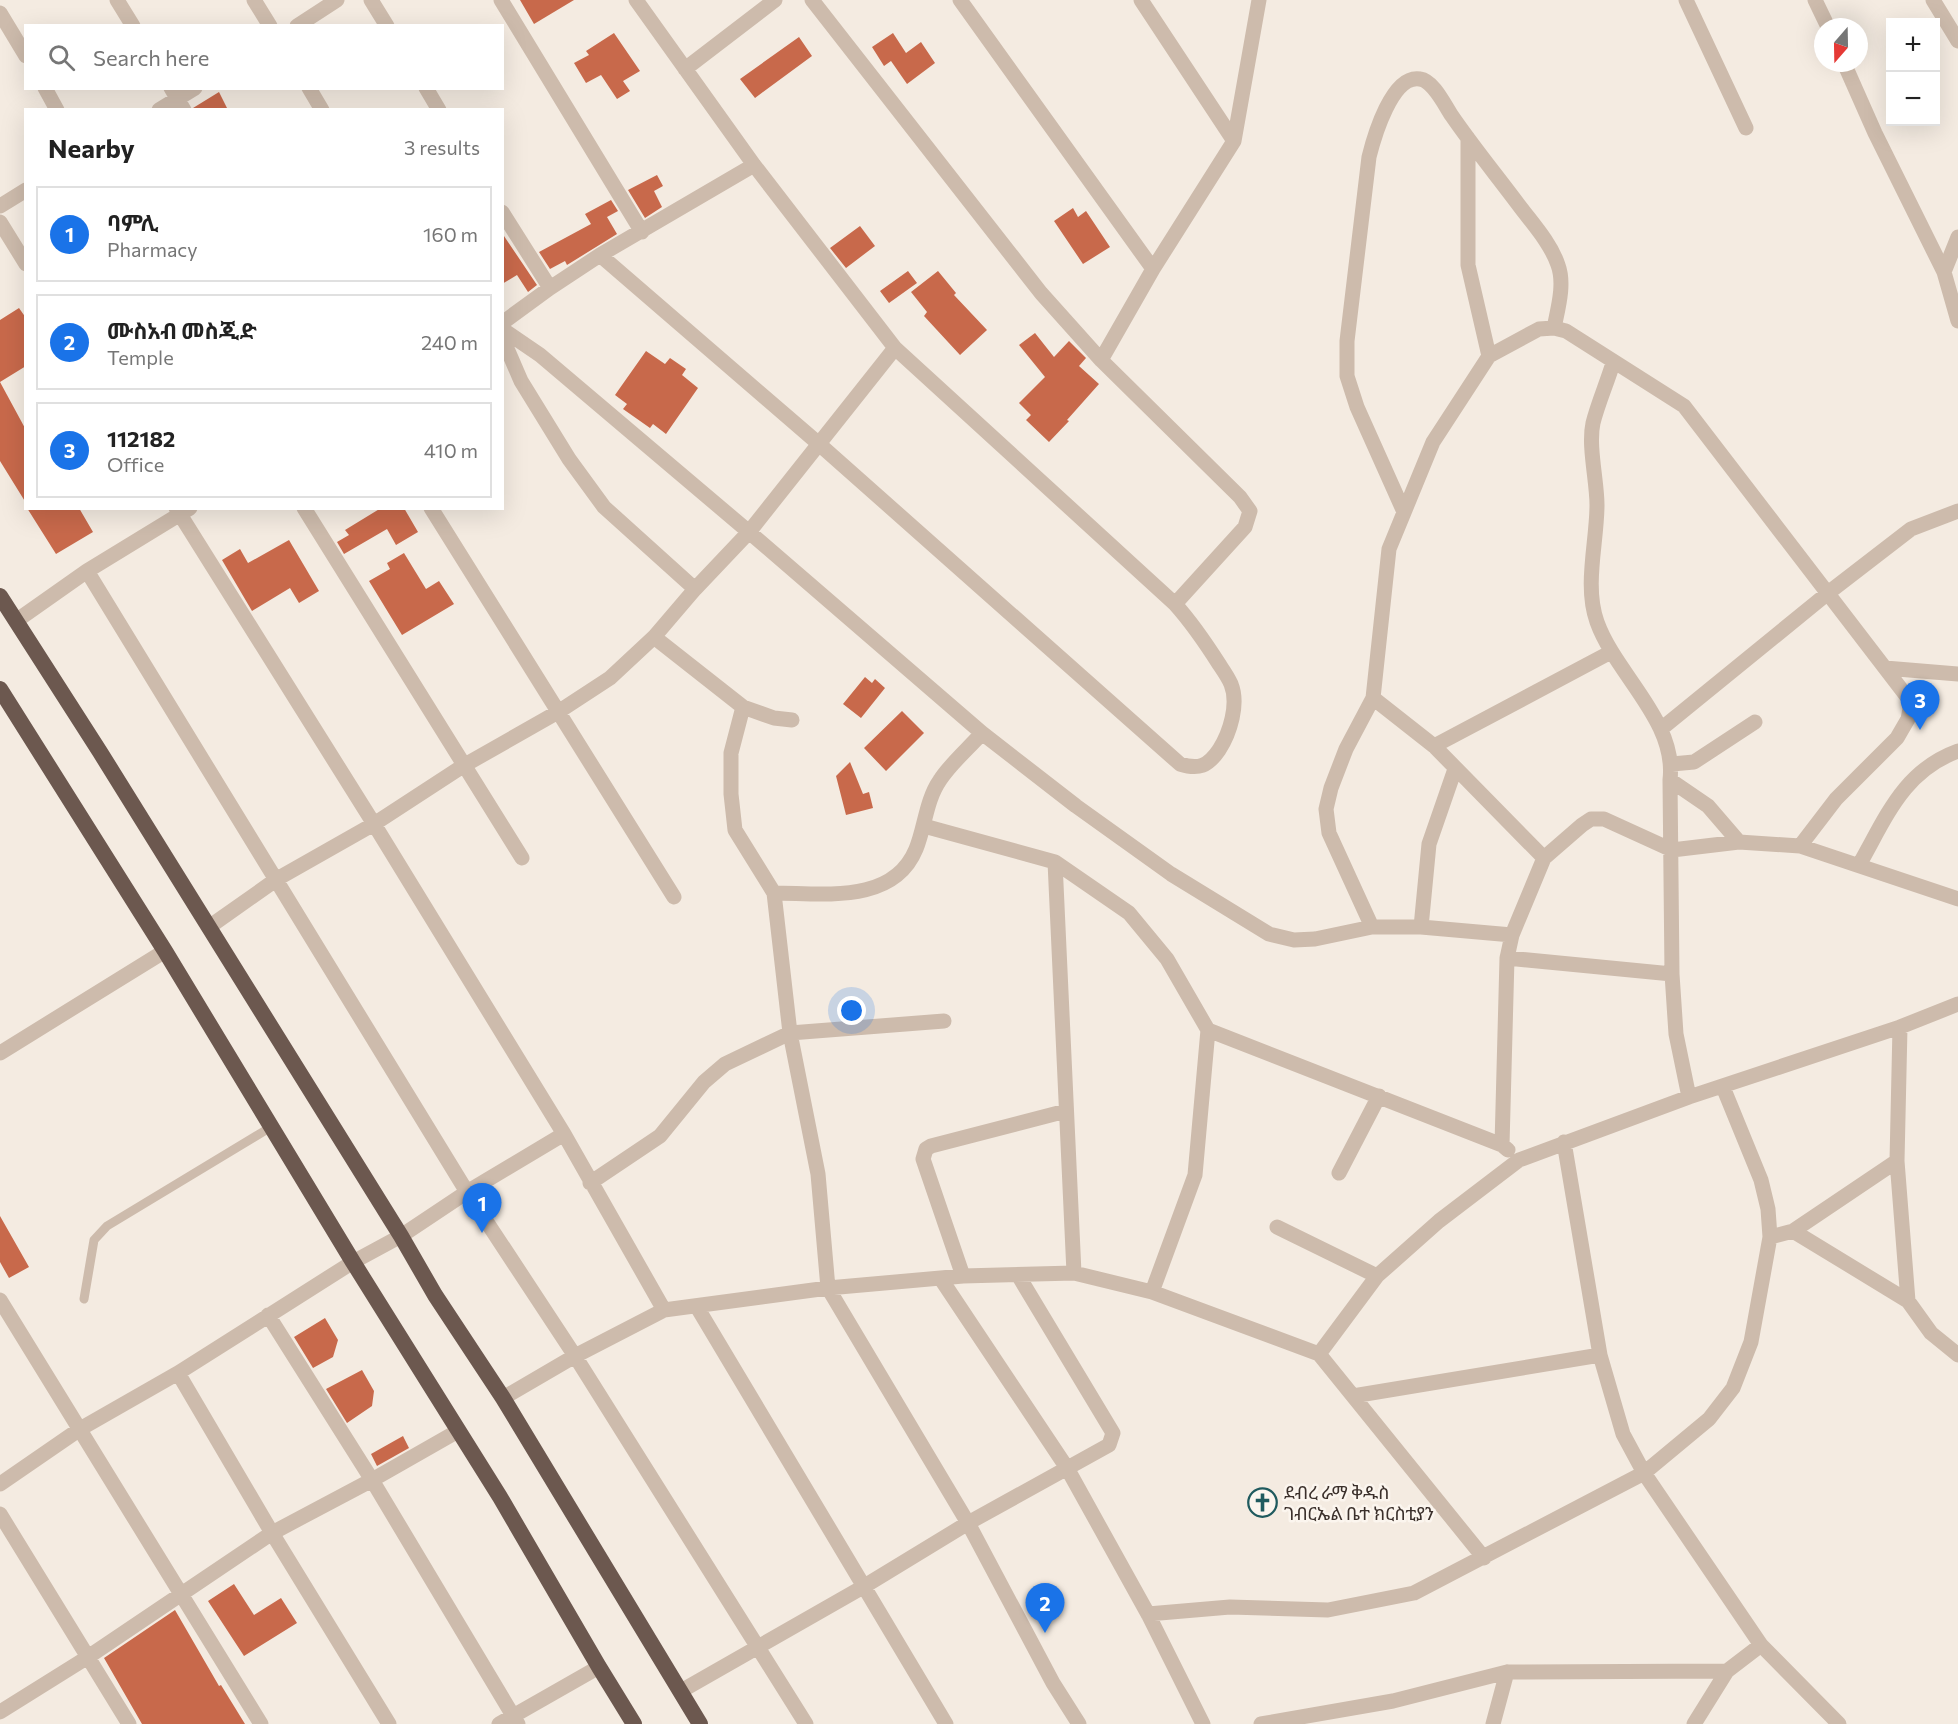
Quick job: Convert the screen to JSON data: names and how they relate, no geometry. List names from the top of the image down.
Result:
{
  "places": {
    "church": ["ደብረ ራማ ቅዱስ ገብርኤል ቤተ ክርስቲያን"]
  },
  "north": "bottom",
  "page": {
    "map_buttons": ["+", "−"],
    "search": "Search here",
    "heading": ["Nearby", "3 results"],
    "list": [
      {
        "mark": "1",
        "name": "ባምሊ",
        "note": "Pharmacy",
        "value": "160 m"
      },
      {
        "mark": "2",
        "name": "ሙስአብ መስጂድ",
        "note": "Temple",
        "value": "240 m"
      },
      {
        "mark": "3",
        "name": "112182",
        "note": "Office",
        "value": "410 m"
      }
    ],
    "pins": ["3", "1", "2"]
  }
}
